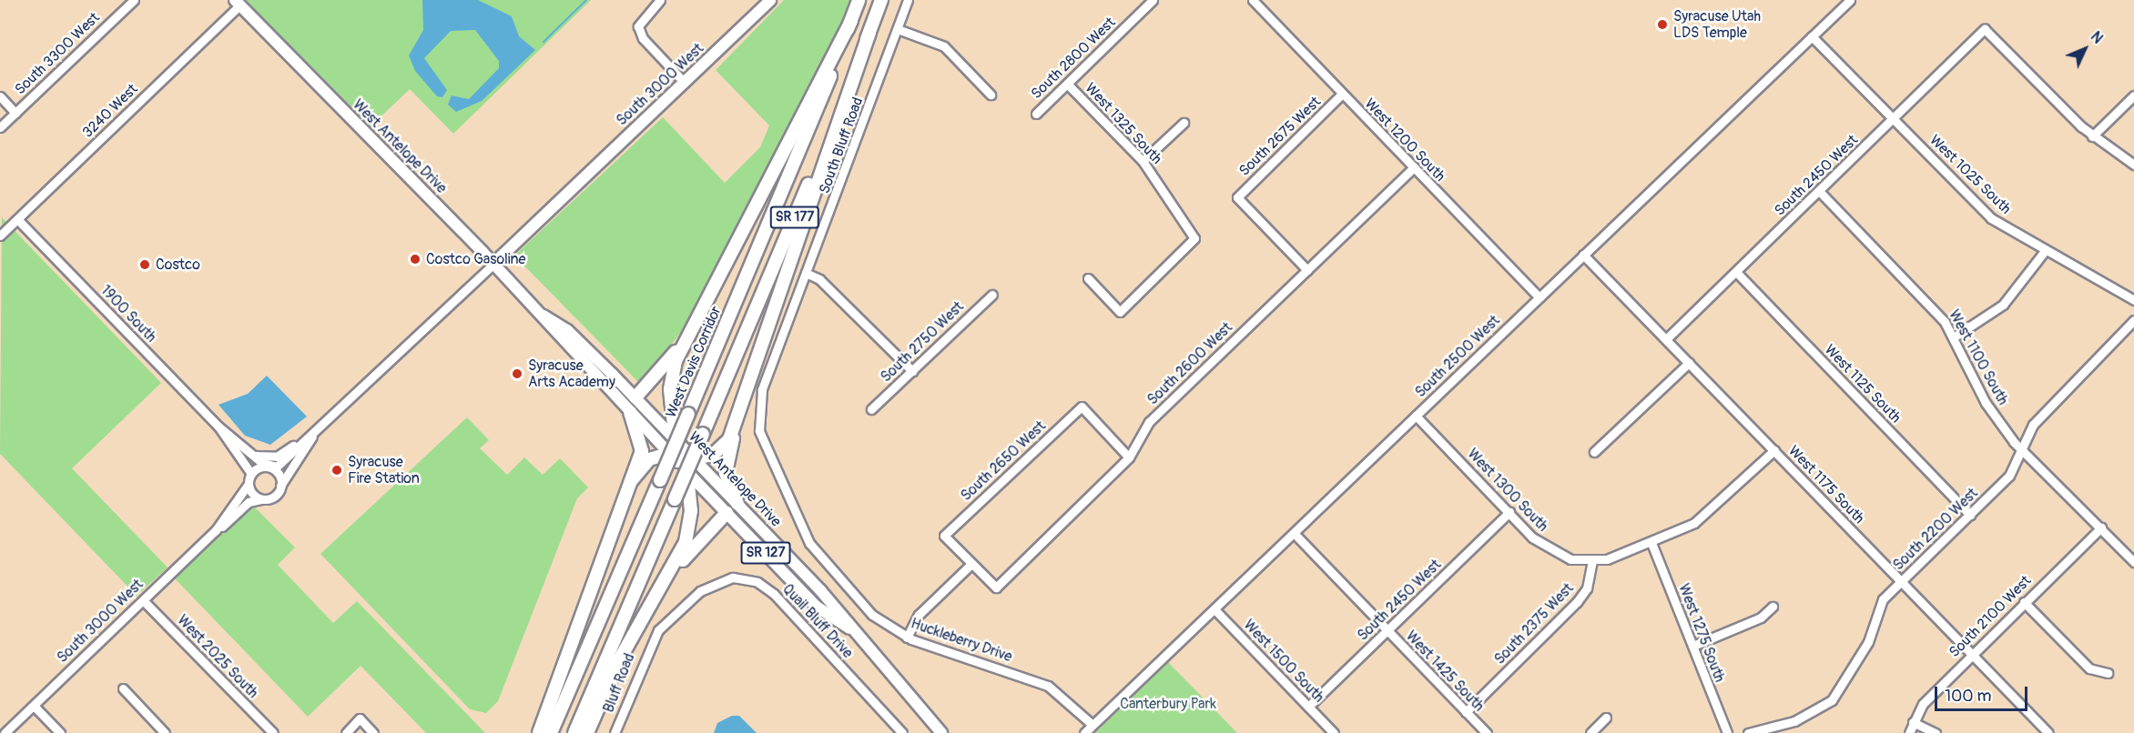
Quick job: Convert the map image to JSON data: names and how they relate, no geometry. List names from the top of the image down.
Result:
{
  "streets": {
    "highway": ["SR 177", "West Davis Corridor"],
    "main road": ["South 3000 West", "West Antelope Drive", "SR 127"],
    "street": [
      "South 3300 West",
      "South 2800 West",
      "3240 West",
      "West 1325 South",
      "South 2675 West",
      "West 1200 South",
      "South Bluff Road",
      "West 1025 South",
      "South 2450 West",
      "1900 South",
      "South 2750 West",
      "South 2500 West",
      "West 1100 South",
      "South 2600 West",
      "West 1125 South",
      "South 2650 West",
      "West 1175 South",
      "West 1300 South",
      "South 2200 West",
      "South 2100 West",
      "Quail Bluff Drive",
      "South 2375 West",
      "West 1275 South",
      "Huckleberry Drive",
      "West 2025 South",
      "West 1500 South",
      "West 1425 South",
      "Bluff Road"
    ]
  },
  "crossings": [
    ["South 2800 West", "West 1325 South"],
    ["South 3000 West", "West Antelope Drive"],
    ["South 3000 West", "West 2025 South"],
    ["3240 West", "West Antelope Drive"],
    ["3240 West", "1900 South"],
    ["South 2675 West", "West 1200 South"],
    ["South 2675 West", "South 2600 West"],
    ["West 1200 South", "South 2500 West"],
    ["West 1200 South", "South 2600 West"],
    ["South Bluff Road", "Huckleberry Drive"],
    ["West 1025 South", "South 2450 West"],
    ["West 1025 South", "South 2500 West"],
    ["South 2450 West", "West 1100 South"],
    ["South 2450 West", "West 1125 South"],
    ["South 2450 West", "West 1175 South"],
    ["South 2450 West", "West 1300 South"],
    ["South 2450 West", "West 1500 South"],
    ["South 2450 West", "West 1425 South"],
    ["South 2500 West", "West 1175 South"],
    ["South 2500 West", "West 1300 South"],
    ["South 2500 West", "Huckleberry Drive"],
    ["South 2500 West", "West 1500 South"],
    ["South 2500 West", "West 1425 South"],
    ["West 1100 South", "South 2200 West"],
    ["West 1100 South", "South 2100 West"],
    ["South 2600 West", "South 2650 West"],
    ["West 1125 South", "South 2200 West"],
    ["West 1175 South", "South 2200 West"],
    ["West 1175 South", "South 2100 West"],
    ["West 1300 South", "South 2375 West"],
    ["Quail Bluff Drive", "Bluff Road"],
    ["South 2375 West", "West 1425 South"]
  ],
  "parks": ["Canterbury Park"],
  "places": [
    "Syracuse Utah LDS Temple",
    "Costco Gasoline",
    "Costco",
    "Syracuse Arts Academy",
    "Syracuse Fire Station"
  ],
  "scale_bar": "100 m",
  "north": "top right"
}
